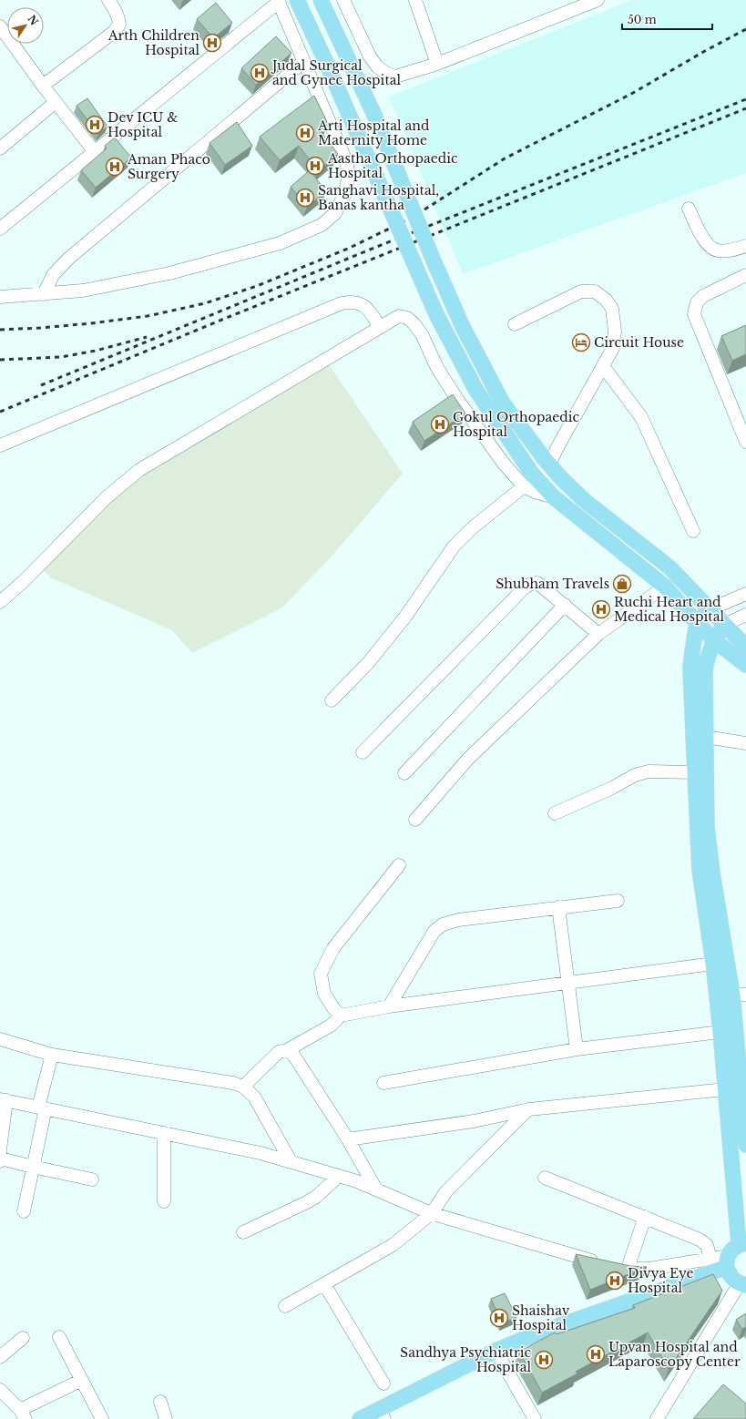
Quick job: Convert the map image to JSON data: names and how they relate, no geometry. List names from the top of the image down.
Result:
{
  "places": {
    "hospital": [
      "Arth Children Hospital",
      "Judal Surgical and Gynec Hospital",
      "Dev ICU & Hospital",
      "Arti Hospital and Maternity Home",
      "Aastha Orthopaedic Hospital",
      "Aman Phaco Surgery",
      "Sanghavi Hospital, Banas kantha",
      "Gokul Orthopaedic Hospital",
      "Ruchi Heart and Medical Hospital",
      "Divya Eye Hospital",
      "Shaishav Hospital",
      "Upvan Hospital and Laparoscopy Center",
      "Sandhya Psychiatric Hospital"
    ],
    "hotel": ["Circuit House"],
    "shop": ["Shubham Travels"]
  },
  "scale_bar": "50 m",
  "north": "top right"
}
